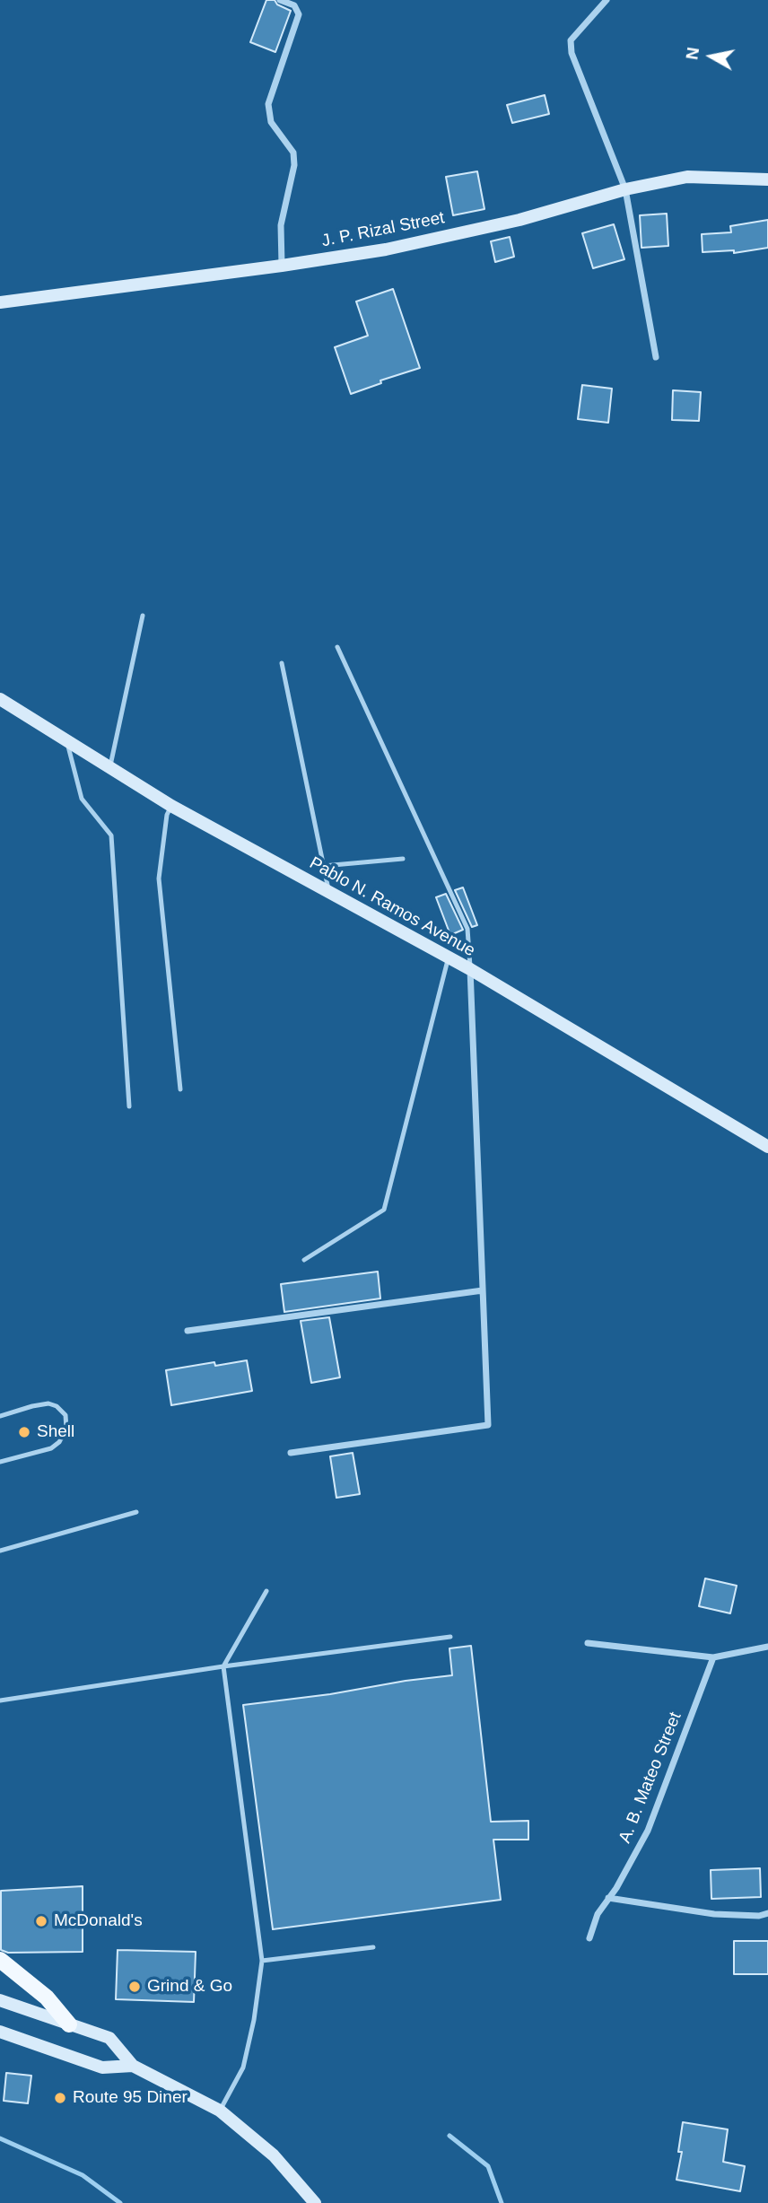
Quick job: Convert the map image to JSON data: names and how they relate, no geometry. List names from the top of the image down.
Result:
{
  "streets": {
    "main road": ["J. P. Rizal Street", "Pablo N. Ramos Avenue"],
    "street": ["A. B. Mateo Street"]
  },
  "places": [
    "Shell",
    "McDonald's",
    "Grind & Go",
    "Route 95 Diner"
  ],
  "north": "left"
}
